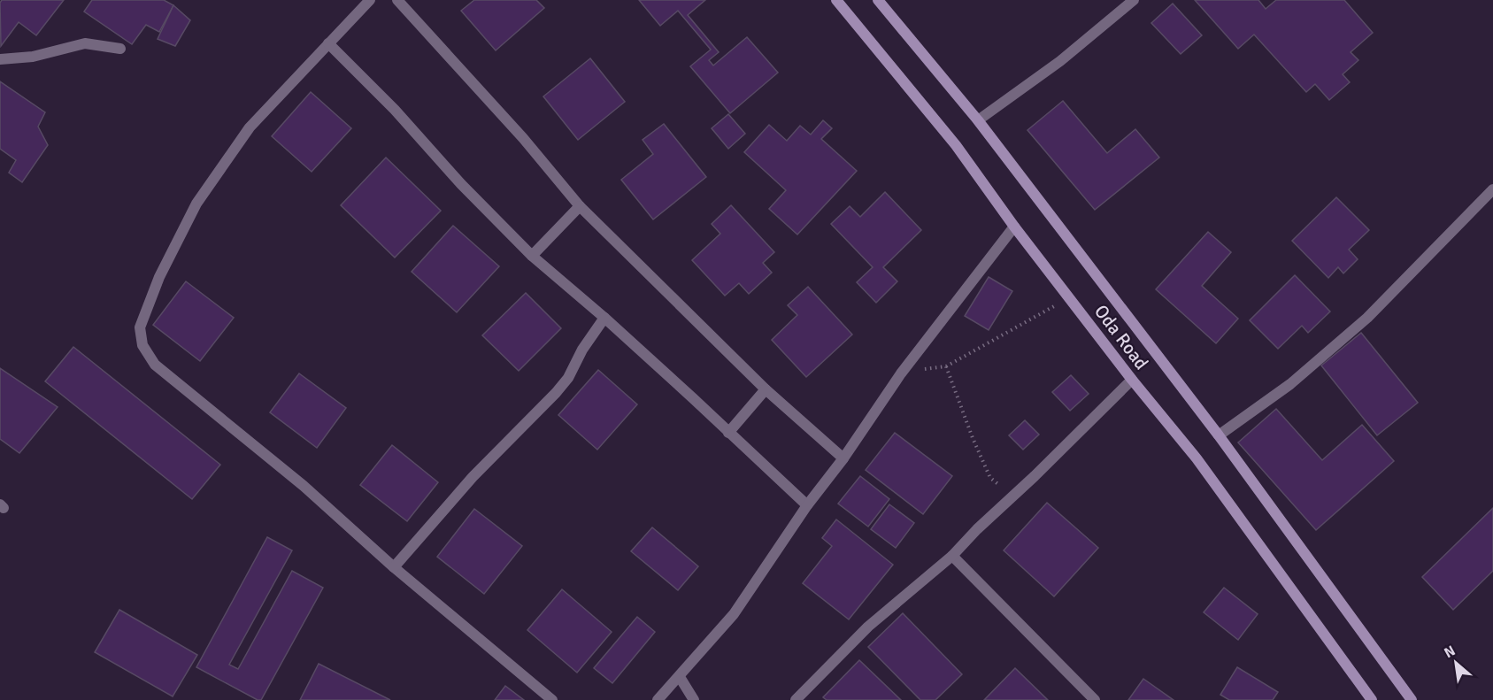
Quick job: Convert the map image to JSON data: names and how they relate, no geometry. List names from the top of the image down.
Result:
{
  "streets": {
    "street": ["Oda Road"]
  },
  "north": "top left"
}
